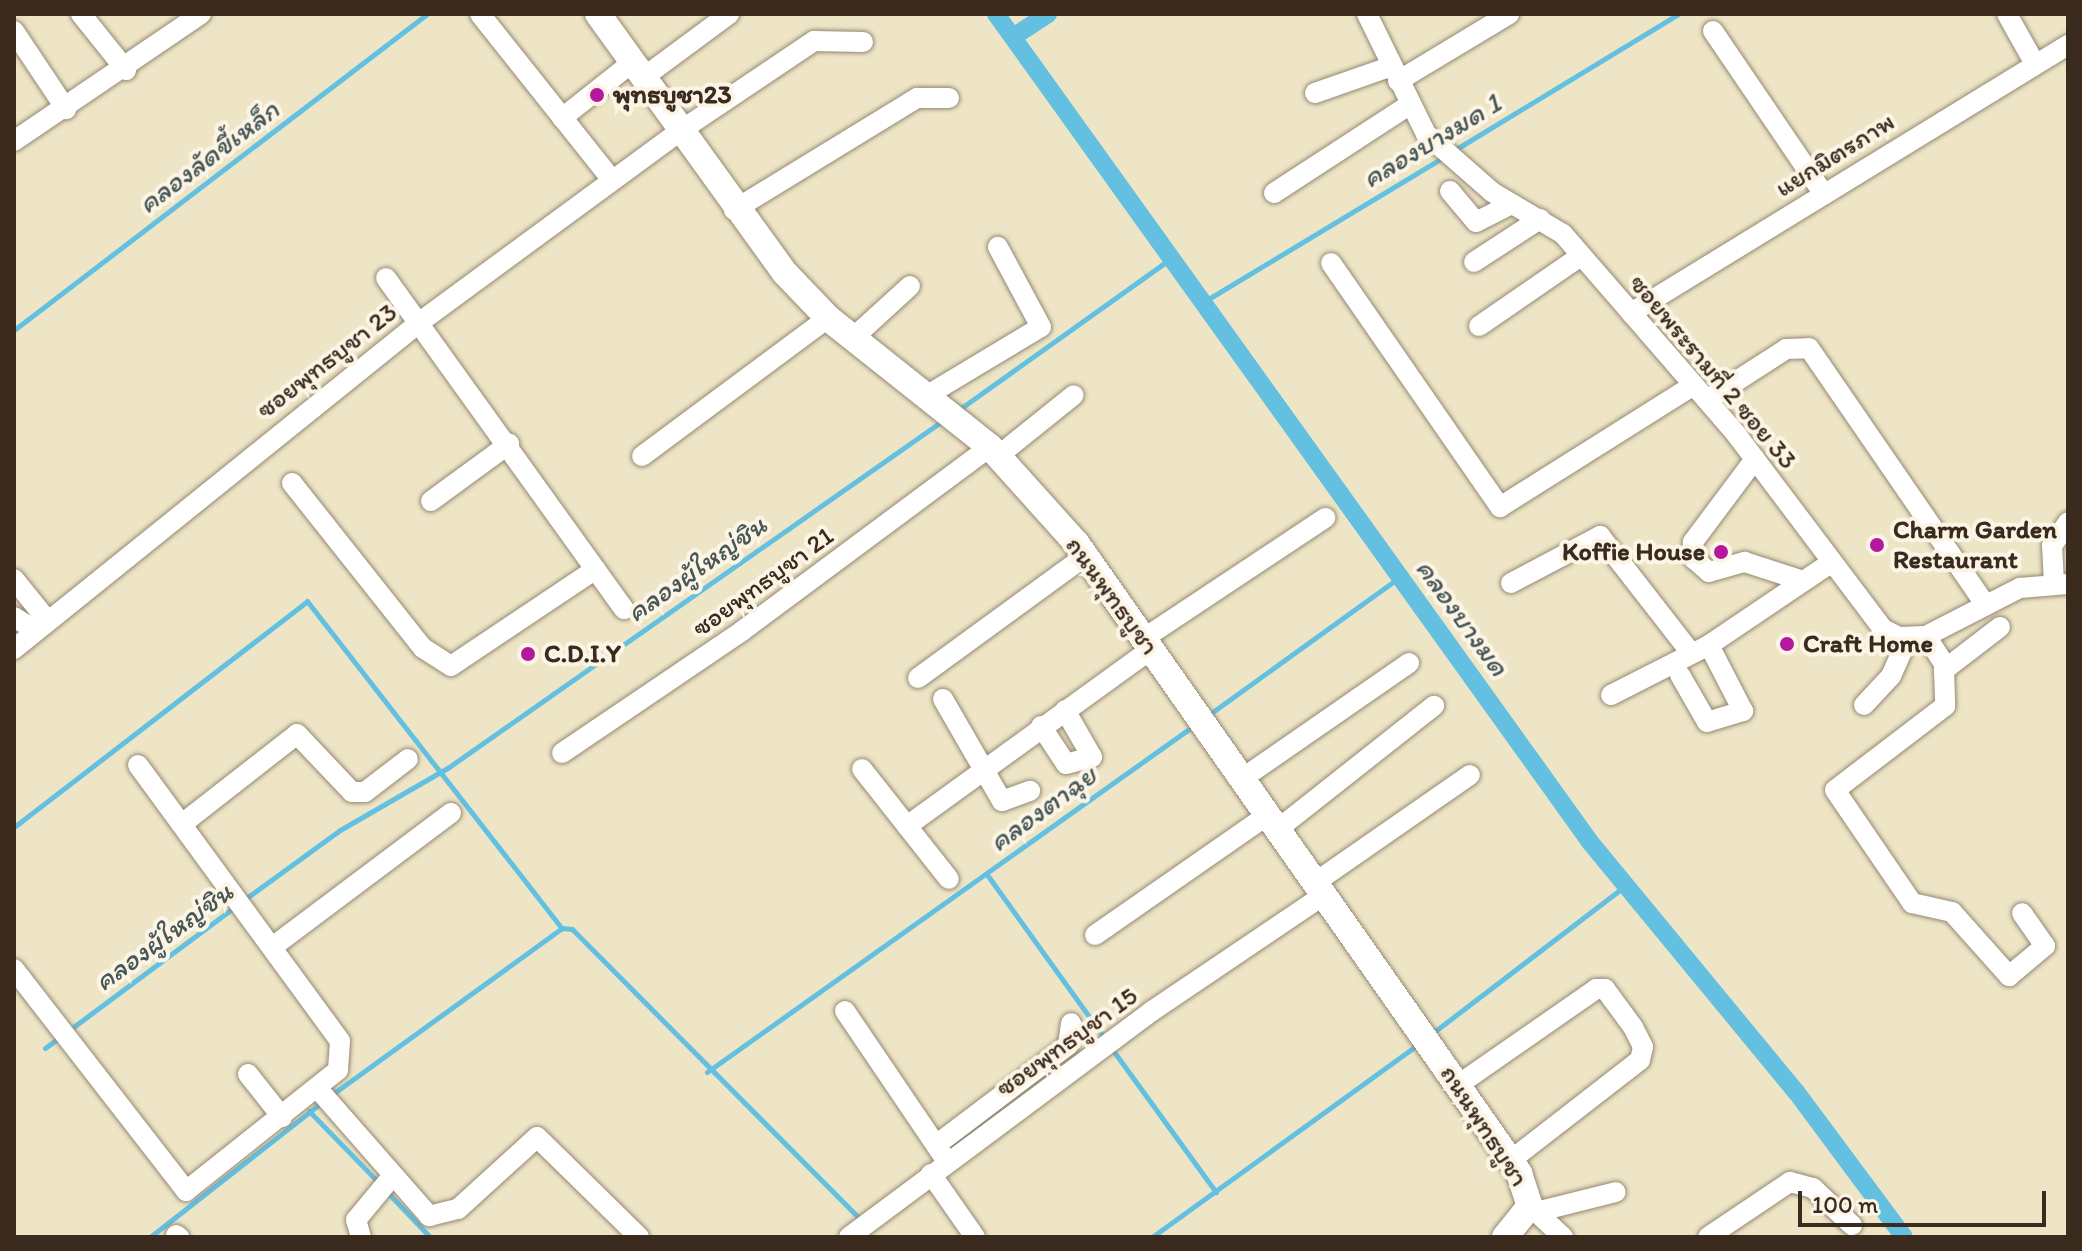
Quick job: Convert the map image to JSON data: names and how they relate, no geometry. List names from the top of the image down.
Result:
{
  "streets": {
    "main road": ["ถนนพุทธบูชา"],
    "street": [
      "แยกมิตรภาพ",
      "ซอยพุทธบูชา 23",
      "ซอยพระรามที่ 2 ซอย 33",
      "ซอยพุทธบูชา 21",
      "ซอยพุทธบูชา 15"
    ]
  },
  "crossings": [
    ["แยกมิตรภาพ", "ซอยพระรามที่ 2 ซอย 33"],
    ["ซอยพุทธบูชา 23", "ถนนพุทธบูชา"],
    ["ซอยพุทธบูชา 21", "ถนนพุทธบูชา"],
    ["ถนนพุทธบูชา", "ซอยพุทธบูชา 15"]
  ],
  "water": [
    "คลองบางมด 1",
    "คลองลัดขี้เหล็ก",
    "คลองผู้ใหญ่ชิน",
    "คลองบางมด",
    "คลองตาฉุย"
  ],
  "places": [
    "พุทธบูชา23",
    "Charm Garden Restaurant",
    "Koffie House",
    "Craft Home",
    "C.D.I.Y"
  ],
  "scale_bar": "100 m"
}
